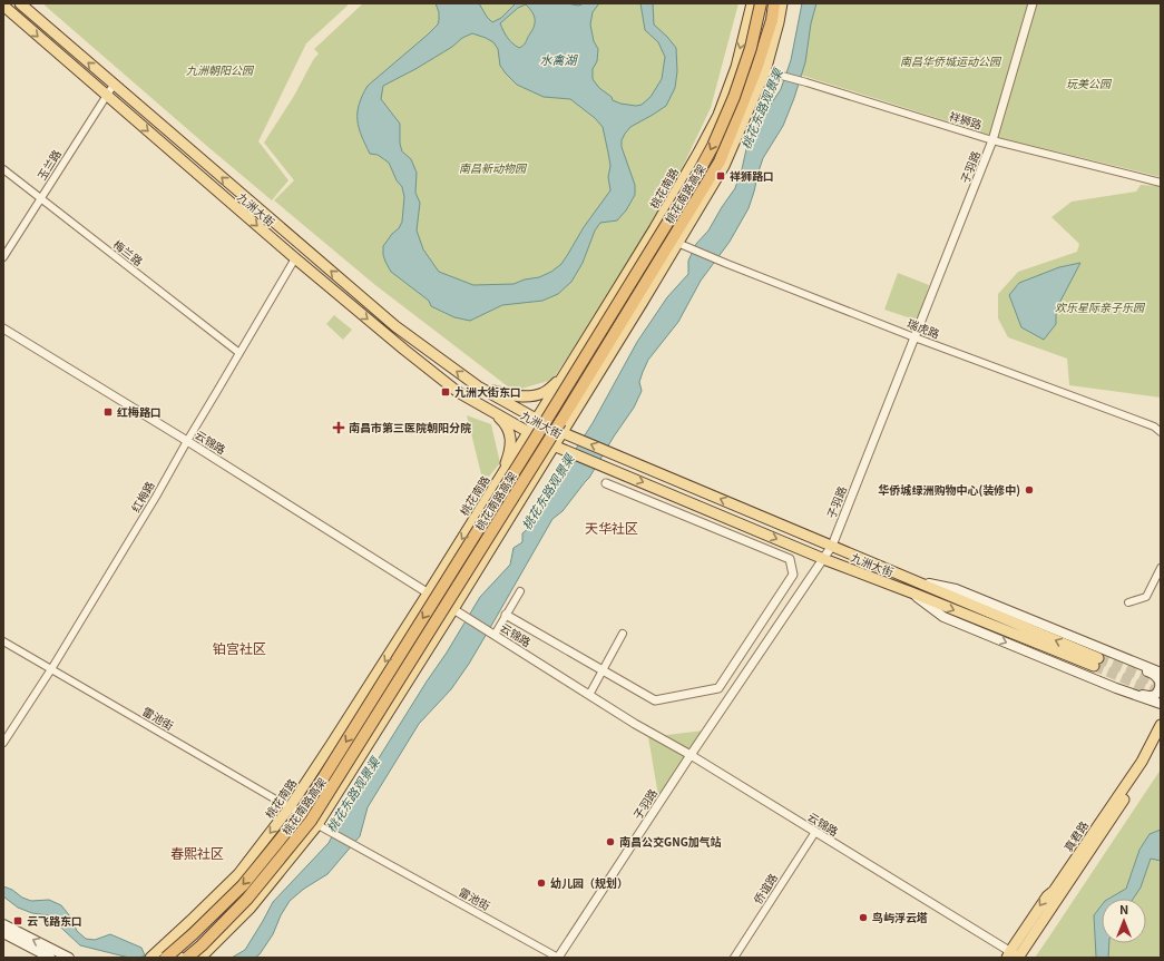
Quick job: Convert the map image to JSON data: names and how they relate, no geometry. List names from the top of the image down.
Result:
{
  "streets": {
    "highway": ["桃花南路高架"],
    "main road": ["桃花南路", "九洲大街", "真君路"],
    "street": [
      "祥狮路",
      "玉兰路",
      "子羽路",
      "梅兰路",
      "瑞虎路",
      "云锦路",
      "红梅路",
      "雷池街",
      "侨谊路"
    ]
  },
  "crossings": [
    ["祥狮路", "子羽路"],
    ["玉兰路", "九洲大街"],
    ["玉兰路", "梅兰路"],
    ["子羽路", "九洲大街"],
    ["子羽路", "瑞虎路"],
    ["子羽路", "云锦路"],
    ["子羽路", "雷池街"],
    ["桃花南路", "九洲大街"],
    ["桃花南路", "云锦路"],
    ["桃花南路", "雷池街"],
    ["桃花南路高架", "雷池街"],
    ["九洲大街", "红梅路"],
    ["梅兰路", "红梅路"],
    ["云锦路", "红梅路"],
    ["云锦路", "真君路"],
    ["云锦路", "侨谊路"],
    ["红梅路", "雷池街"]
  ],
  "districts": ["天华社区", "铂宫社区", "春熙社区"],
  "water": ["水禽湖", "桃花东路观景渠"],
  "parks": [
    "南昌华侨城运动公园",
    "九洲朝阳公园",
    "玩美公园",
    "南昌新动物园",
    "欢乐星际亲子乐园"
  ],
  "places": {
    "transit": [
      "祥狮路口",
      "九洲大街东口",
      "红梅路口",
      "云飞路东口"
    ],
    "health": ["南昌市第三医院朝阳分院"],
    "other": [
      "华侨城绿洲购物中心(装修中)",
      "南昌公交GNG加气站",
      "幼儿园（规划）",
      "鸟屿浮云塔"
    ]
  },
  "north": "top"
}
